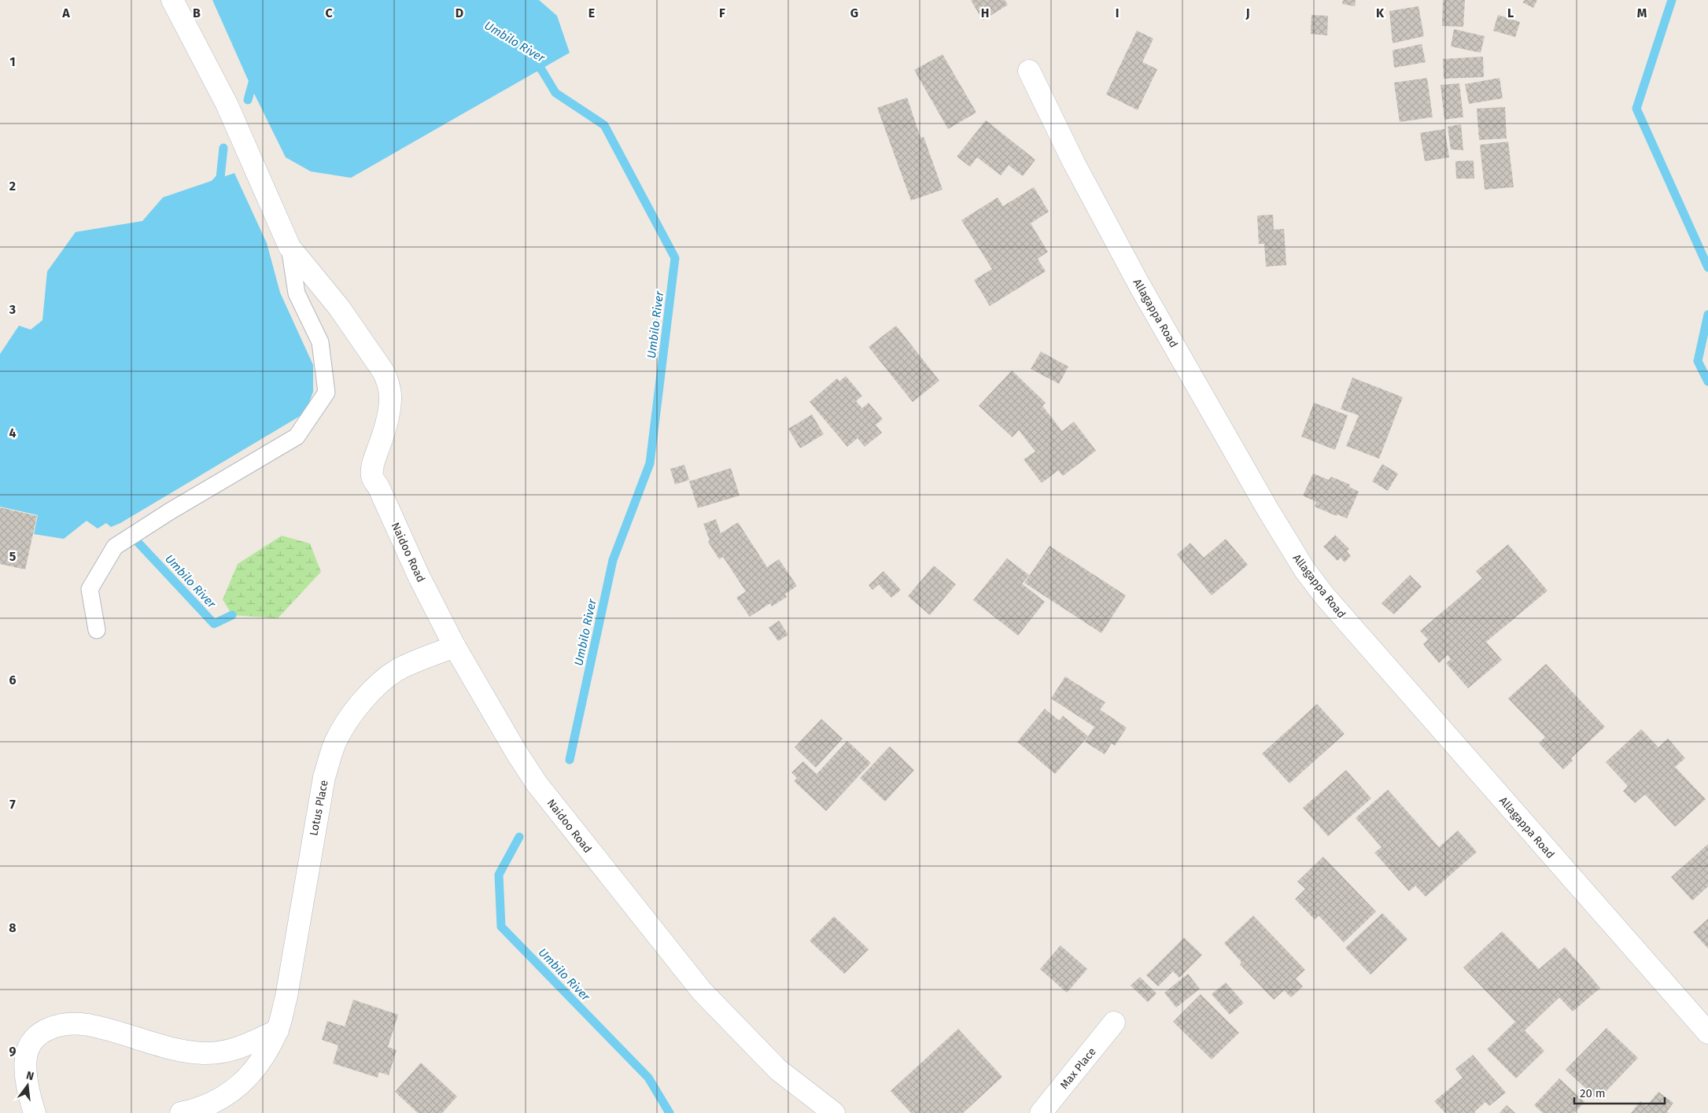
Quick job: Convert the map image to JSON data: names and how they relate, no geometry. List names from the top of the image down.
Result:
{
  "streets": {
    "street": [
      "Allagappa Road",
      "Naidoo Road",
      "Lotus Place",
      "Max Place"
    ]
  },
  "crossings": [
    ["Naidoo Road", "Lotus Place"]
  ],
  "water": ["Umbilo River"],
  "scale_bar": "20 m",
  "north": "top",
  "grid": {
    "columns": [
      "A",
      "B",
      "C",
      "D",
      "E",
      "F",
      "G",
      "H",
      "I",
      "J",
      "K",
      "L",
      "M"
    ],
    "rows": [
      "1",
      "2",
      "3",
      "4",
      "5",
      "6",
      "7",
      "8",
      "9"
    ]
  }
}
